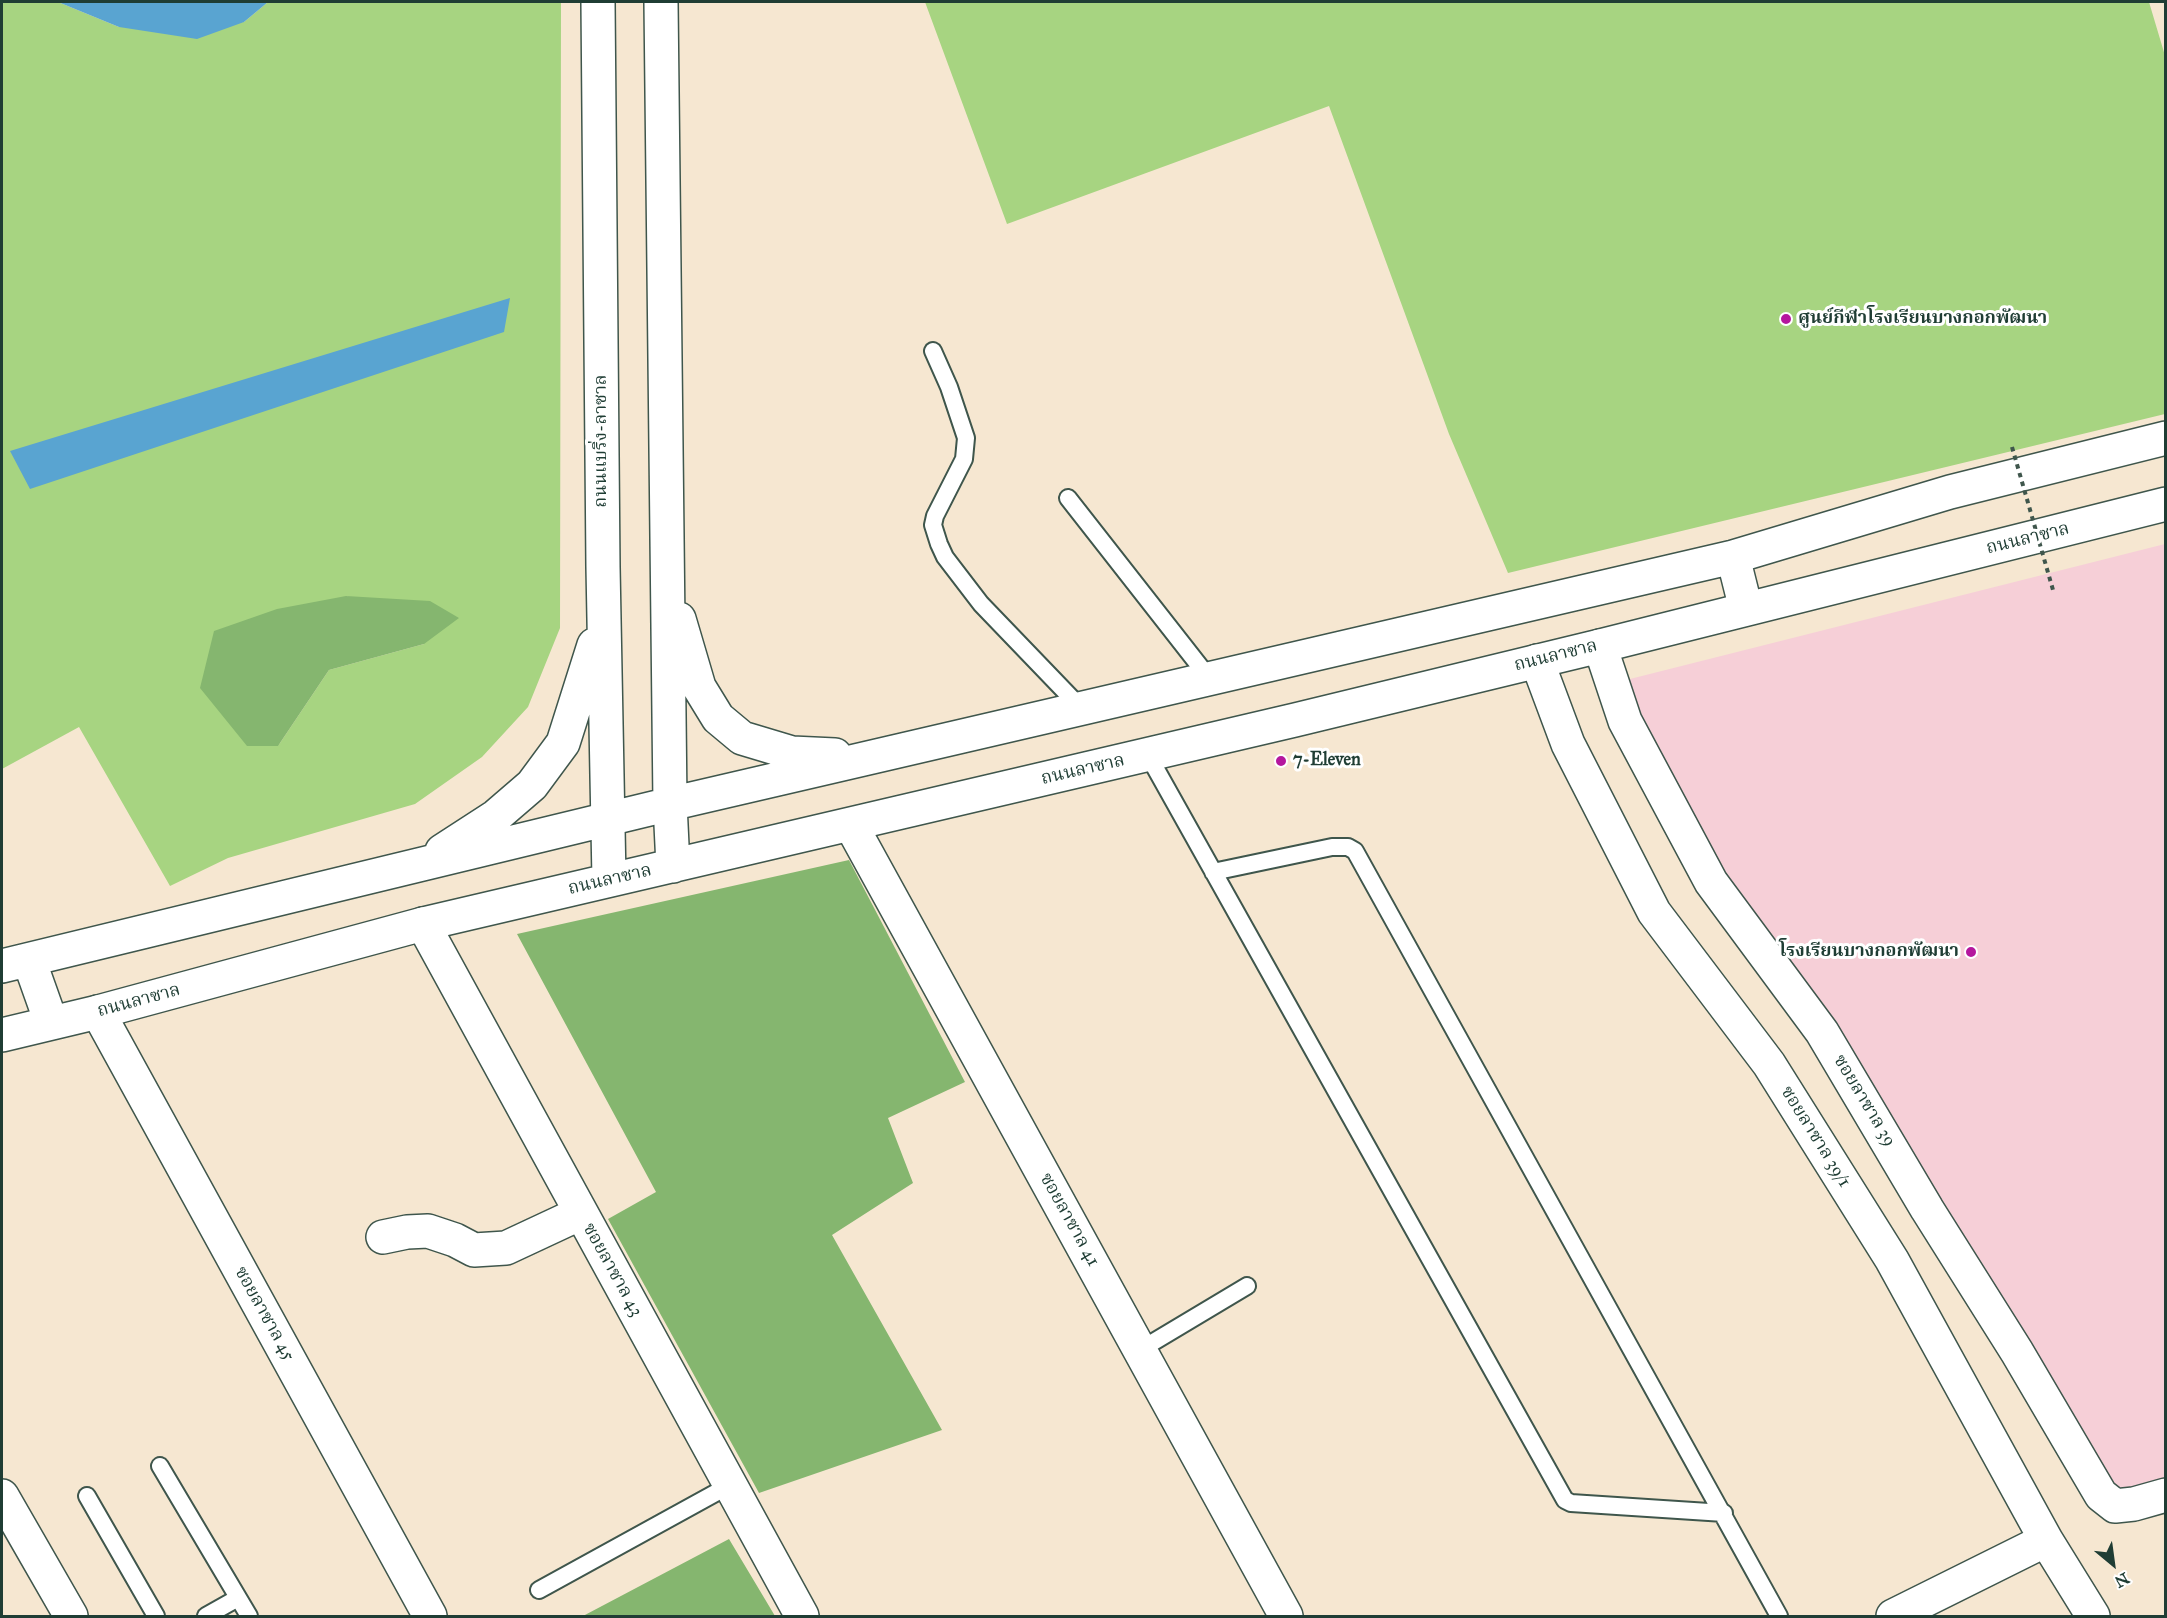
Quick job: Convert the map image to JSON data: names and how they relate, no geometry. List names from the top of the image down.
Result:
{
  "streets": {
    "street": [
      "ถนนแบริ่ง-ลาซาล",
      "ถนนลาซาล",
      "ซอยลาซาล 39",
      "ซอยลาซาล 39/1",
      "ซอยลาซาล 41",
      "ซอยลาซาล 43",
      "ซอยลาซาล 45"
    ]
  },
  "crossings": [
    ["ถนนแบริ่ง-ลาซาล", "ถนนลาซาล"],
    ["ถนนลาซาล", "ซอยลาซาล 39"],
    ["ถนนลาซาล", "ซอยลาซาล 39/1"],
    ["ถนนลาซาล", "ซอยลาซาล 41"],
    ["ถนนลาซาล", "ซอยลาซาล 43"],
    ["ถนนลาซาล", "ซอยลาซาล 45"]
  ],
  "places": ["ศูนย์กีฬาโรงเรียนบางกอกพัฒนา", "7-Eleven", "โรงเรียนบางกอกพัฒนา"],
  "north": "bottom right"
}
